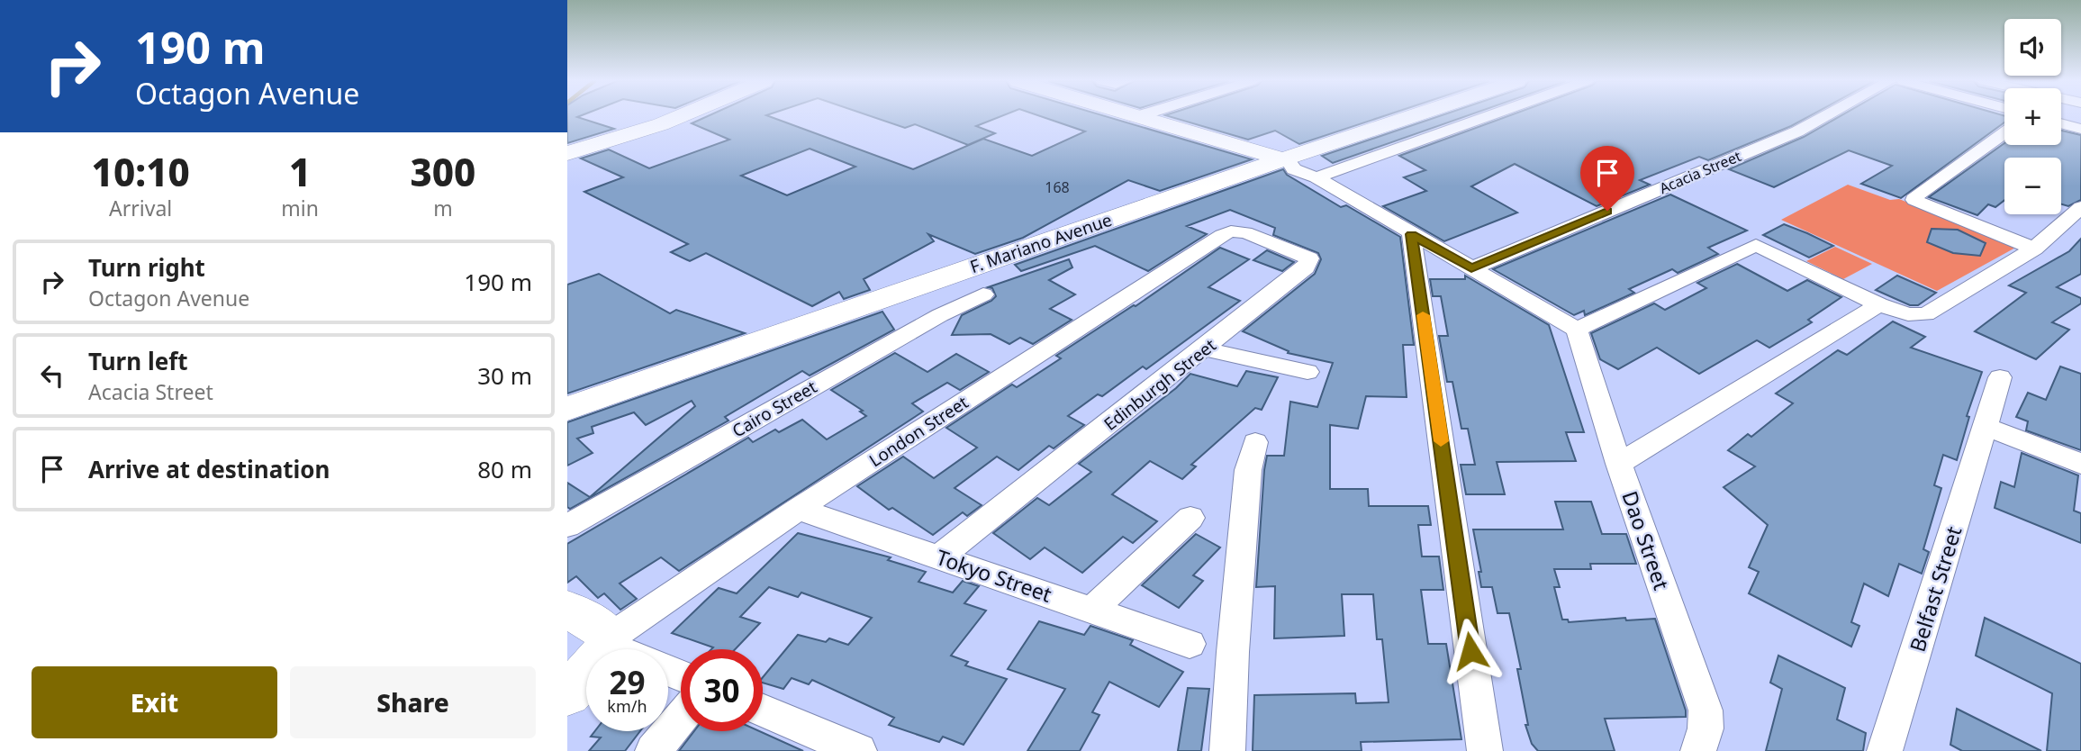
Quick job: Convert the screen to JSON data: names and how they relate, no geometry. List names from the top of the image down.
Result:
{
  "streets": {
    "street": [
      "Acacia Street",
      "F. Mariano Avenue",
      "Edinburgh Street",
      "Cairo Street",
      "London Street",
      "Dao Street",
      "Tokyo Street",
      "Belfast Street"
    ]
  },
  "crossings": [
    ["Edinburgh Street", "London Street"],
    ["Edinburgh Street", "Tokyo Street"],
    ["London Street", "Tokyo Street"]
  ],
  "house_numbers": ["168"],
  "page": {
    "turn": ["190 m", "Octagon Avenue"],
    "map_buttons": ["+", "−"],
    "eta": [
      "10:10",
      "Arrival",
      "1",
      "min",
      "300",
      "m"
    ],
    "list": [
      {
        "name": "Turn right",
        "note": "Octagon Avenue",
        "value": "190 m"
      },
      {
        "name": "Turn left",
        "note": "Acacia Street",
        "value": "30 m"
      },
      {
        "name": "Arrive at destination",
        "value": "80 m"
      }
    ],
    "speed": "29 km/h",
    "limit": "30",
    "buttons": ["Exit", "Share"]
  }
}
